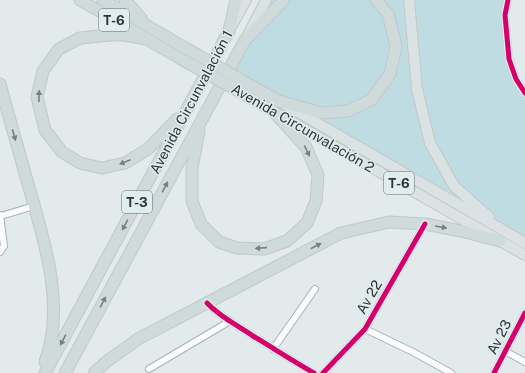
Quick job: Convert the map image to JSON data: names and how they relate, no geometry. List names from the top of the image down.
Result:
{
  "streets": {
    "highway": [
      "T-6",
      "Avenida Circunvalación 1",
      "Avenida Circunvalación 2",
      "T-3"
    ],
    "street": ["Av 22", "Av 23"]
  }
}
